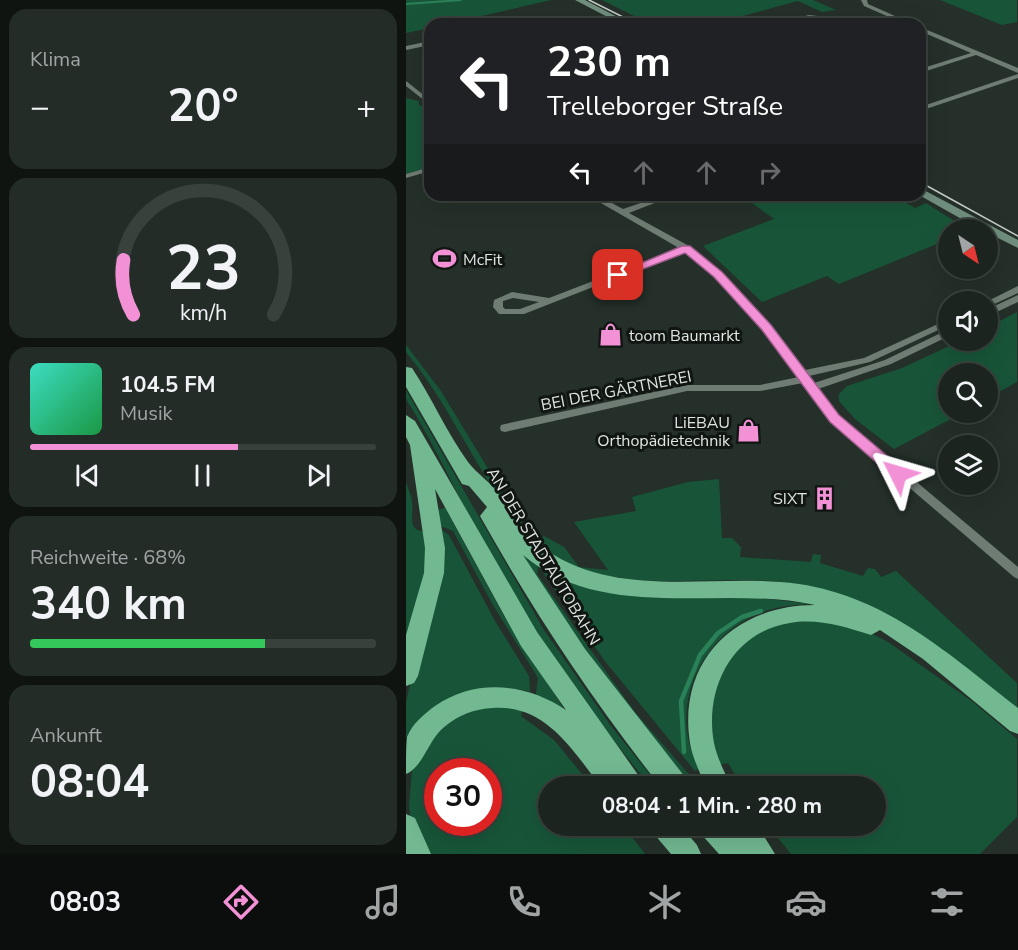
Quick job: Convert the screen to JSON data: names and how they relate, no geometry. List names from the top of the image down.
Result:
{
  "streets": {
    "highway": ["AN DER STADTAUTOBAHN"],
    "street": ["BEI DER GÄRTNEREI"]
  },
  "places": {
    "sports": ["McFit"],
    "shop": ["toom Baumarkt", "LiEBAU Orthopädietechnik"],
    "building": ["SIXT"]
  },
  "north": "bottom right",
  "page": {
    "tile": [
      "Klima",
      ["Reichweite · 68%", "340 km"],
      ["Ankunft", "08:04"]
    ],
    "turn": ["230 m", "Trelleborger Straße"],
    "heat": ["−", "20°", "+"],
    "song": ["104.5 FM", "Musik"],
    "limit": "30",
    "trip": "08:04 · 1 Min. · 280 m",
    "tabs": "08:03",
    "gauge": ["23", "km/h"]
  }
}
